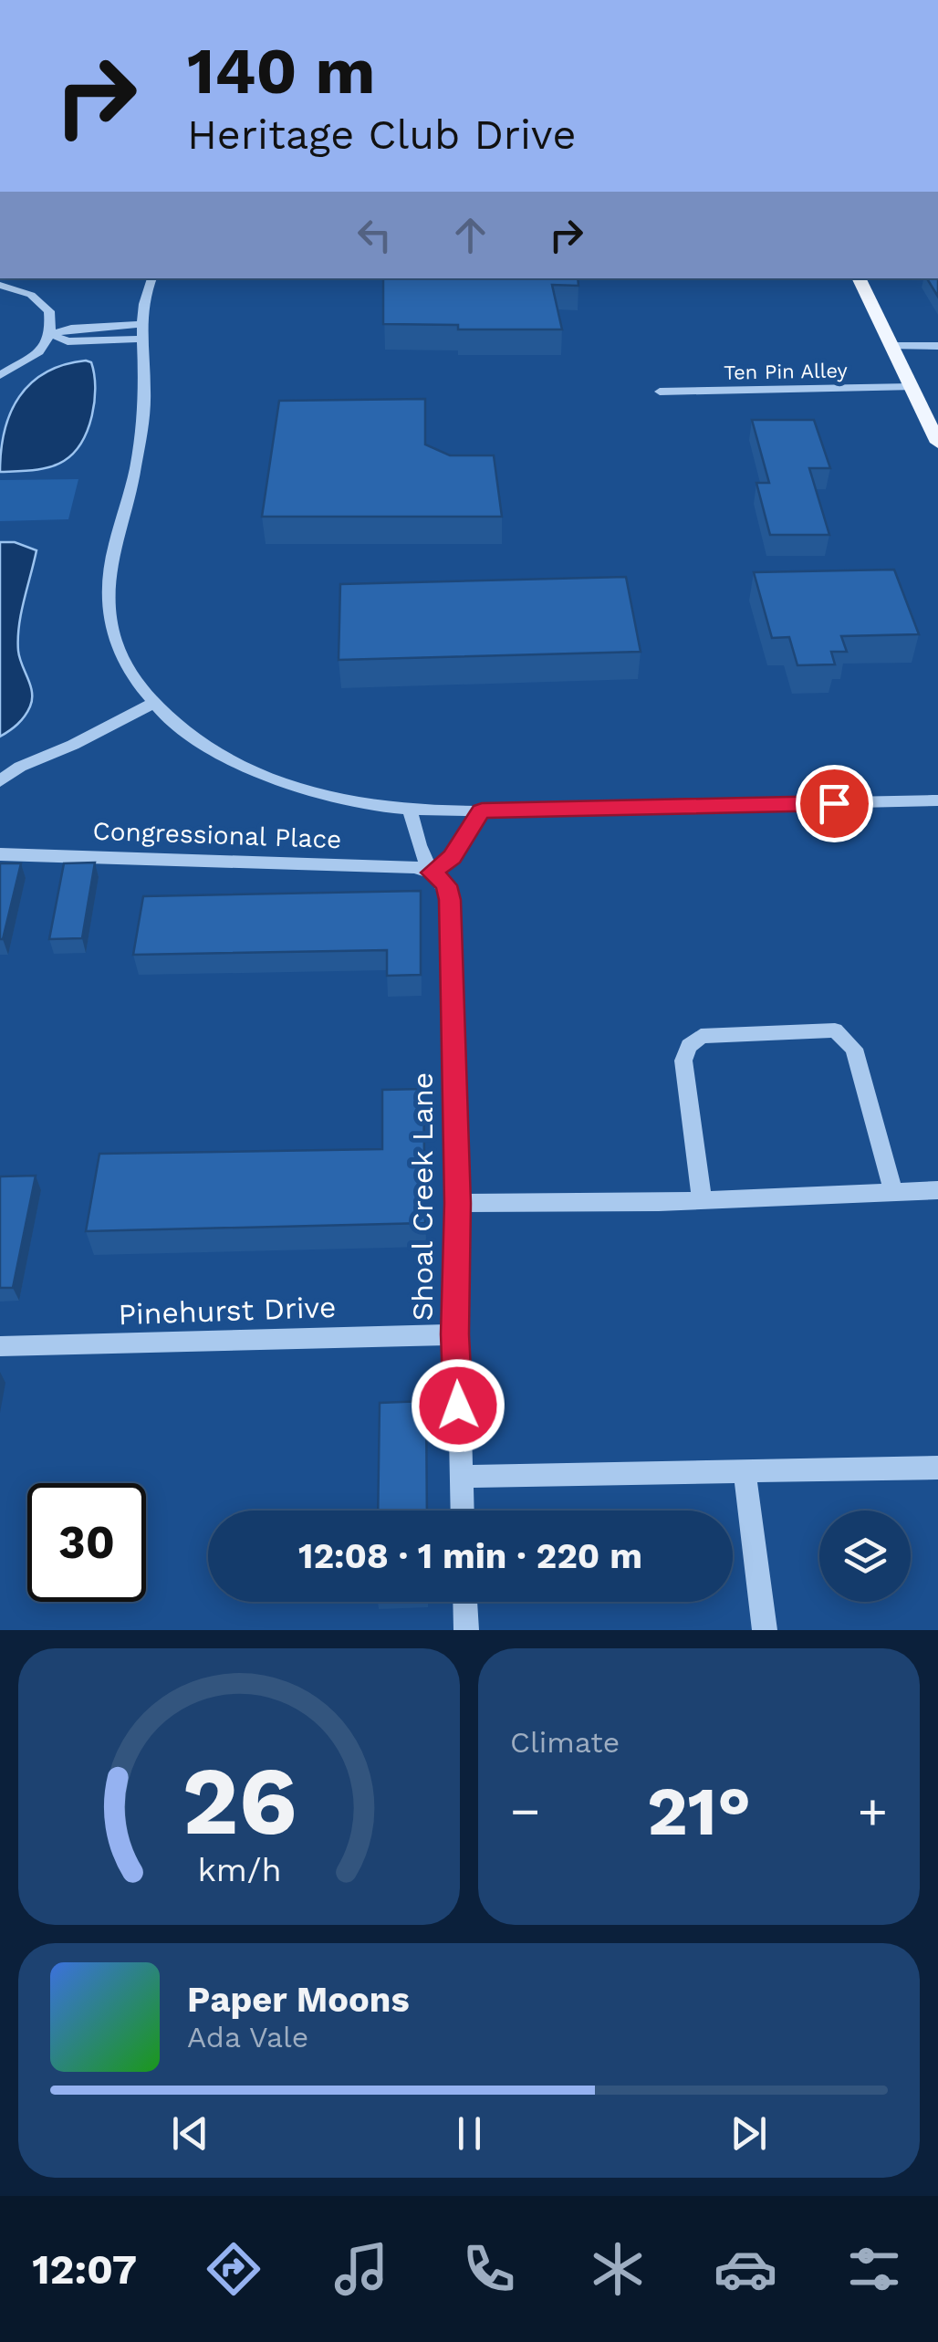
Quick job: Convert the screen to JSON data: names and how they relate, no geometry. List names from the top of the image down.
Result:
{
  "streets": {
    "street": [
      "Ten Pin Alley",
      "Congressional Place",
      "Shoal Creek Lane",
      "Pinehurst Drive"
    ]
  },
  "crossings": [
    ["Congressional Place", "Shoal Creek Lane"],
    ["Shoal Creek Lane", "Pinehurst Drive"]
  ],
  "page": {
    "turn": ["140 m", "Heritage Club Drive"],
    "limit": "30",
    "trip": "12:08 · 1 min · 220 m",
    "tile": "Climate",
    "heat": ["−", "21°", "+"],
    "song": ["Paper Moons", "Ada Vale"],
    "tabs": "12:07",
    "gauge": ["26", "km/h"]
  }
}
